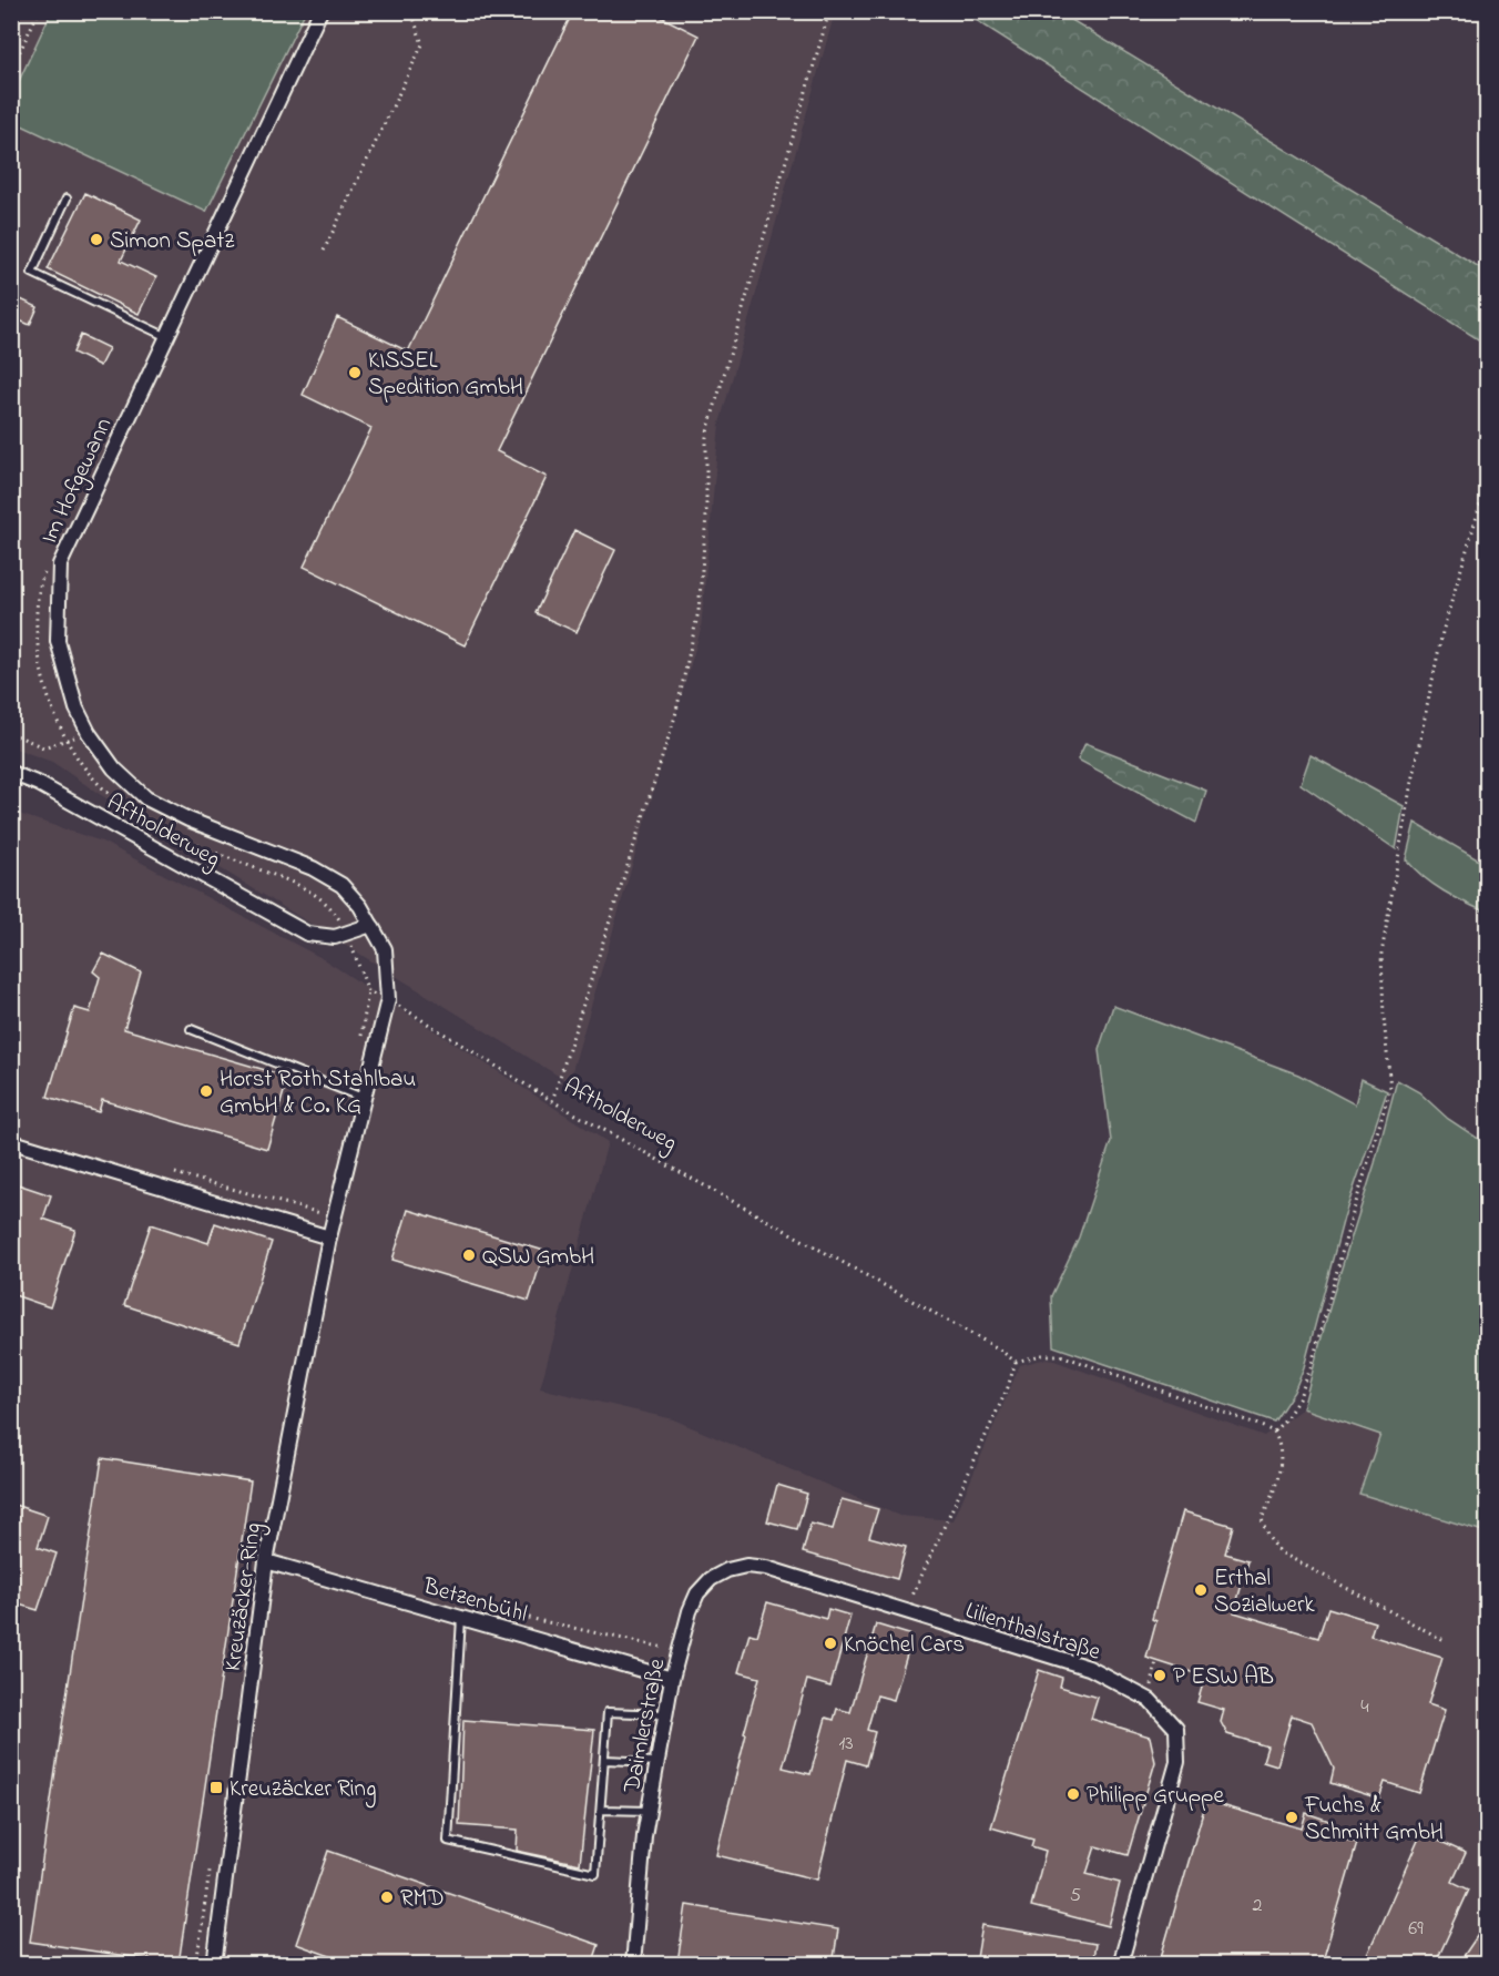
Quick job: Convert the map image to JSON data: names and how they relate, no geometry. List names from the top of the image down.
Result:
{
  "streets": {
    "street": [
      "Im Hofgewann",
      "Aftholderweg",
      "Kreuzäcker-Ring",
      "Betzenbühl",
      "Lilienthalstraße",
      "Daimlerstraße"
    ]
  },
  "crossings": [
    ["Im Hofgewann", "Aftholderweg"],
    ["Aftholderweg", "Kreuzäcker-Ring"],
    ["Kreuzäcker-Ring", "Betzenbühl"],
    ["Betzenbühl", "Daimlerstraße"],
    ["Lilienthalstraße", "Daimlerstraße"]
  ],
  "places": {
    "other": [
      "Simon Spatz",
      "KISSEL Spedition GmbH",
      "Horst Roth Stahlbau GmbH & Co. KG",
      "QSW GmbH",
      "Erthal Sozialwerk",
      "Knöchel Cars",
      "P ESW AB",
      "Philipp Gruppe",
      "Fuchs & Schmitt GmbH",
      "RMD"
    ],
    "transit": ["Kreuzäcker Ring"]
  },
  "house_numbers": [
    "4",
    "13",
    "5",
    "2",
    "69"
  ]
}
